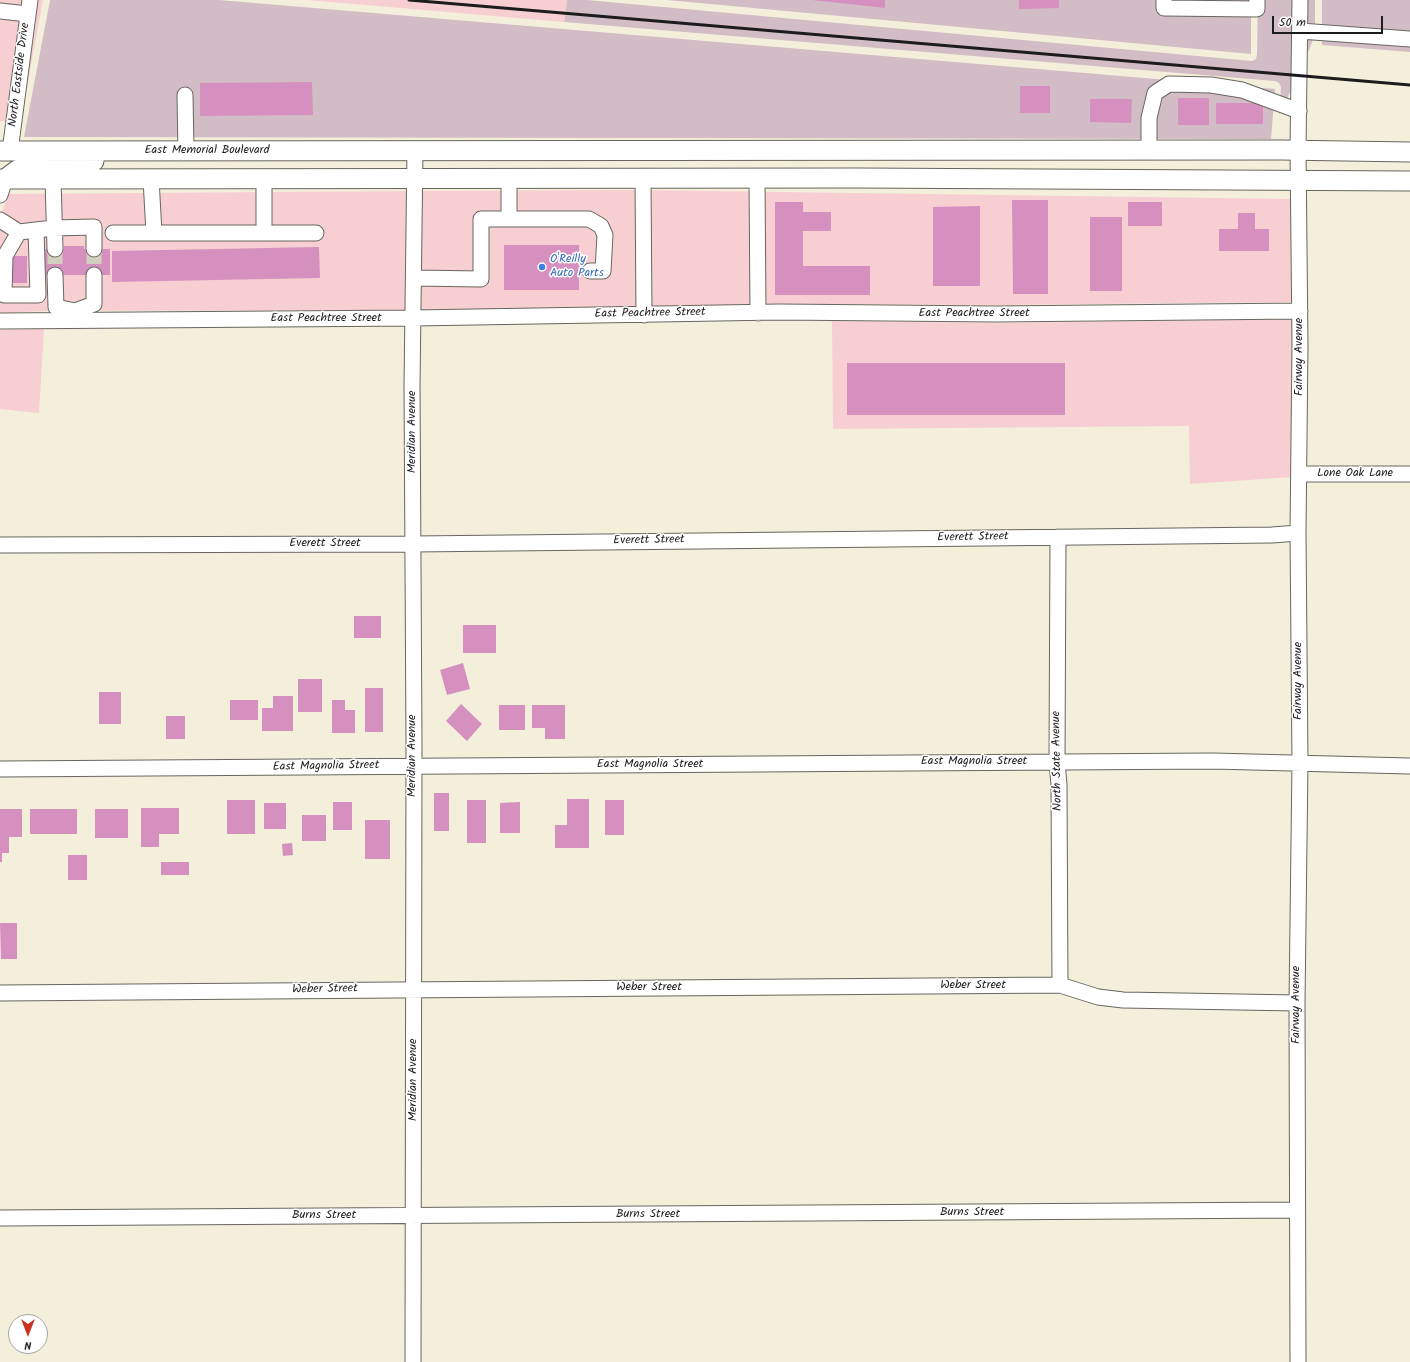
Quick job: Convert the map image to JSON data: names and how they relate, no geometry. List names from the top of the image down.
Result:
{
  "streets": {
    "main road": ["East Memorial Boulevard"],
    "street": [
      "North Eastside Drive",
      "East Peachtree Street",
      "Fairway Avenue",
      "Meridian Avenue",
      "Lone Oak Lane",
      "Everett Street",
      "North State Avenue",
      "East Magnolia Street",
      "Weber Street",
      "Burns Street"
    ]
  },
  "crossings": [
    ["North Eastside Drive", "East Memorial Boulevard"],
    ["East Memorial Boulevard", "Fairway Avenue"],
    ["East Memorial Boulevard", "Meridian Avenue"],
    ["East Peachtree Street", "Fairway Avenue"],
    ["East Peachtree Street", "Meridian Avenue"],
    ["Fairway Avenue", "Lone Oak Lane"],
    ["Fairway Avenue", "Everett Street"],
    ["Fairway Avenue", "East Magnolia Street"],
    ["Fairway Avenue", "Weber Street"],
    ["Fairway Avenue", "Burns Street"],
    ["Meridian Avenue", "Everett Street"],
    ["Meridian Avenue", "East Magnolia Street"],
    ["Meridian Avenue", "Weber Street"],
    ["Meridian Avenue", "Burns Street"],
    ["Everett Street", "North State Avenue"],
    ["North State Avenue", "East Magnolia Street"],
    ["North State Avenue", "Weber Street"]
  ],
  "places": ["O'Reilly Auto Parts"],
  "scale_bar": "50 m",
  "north": "bottom"
}
